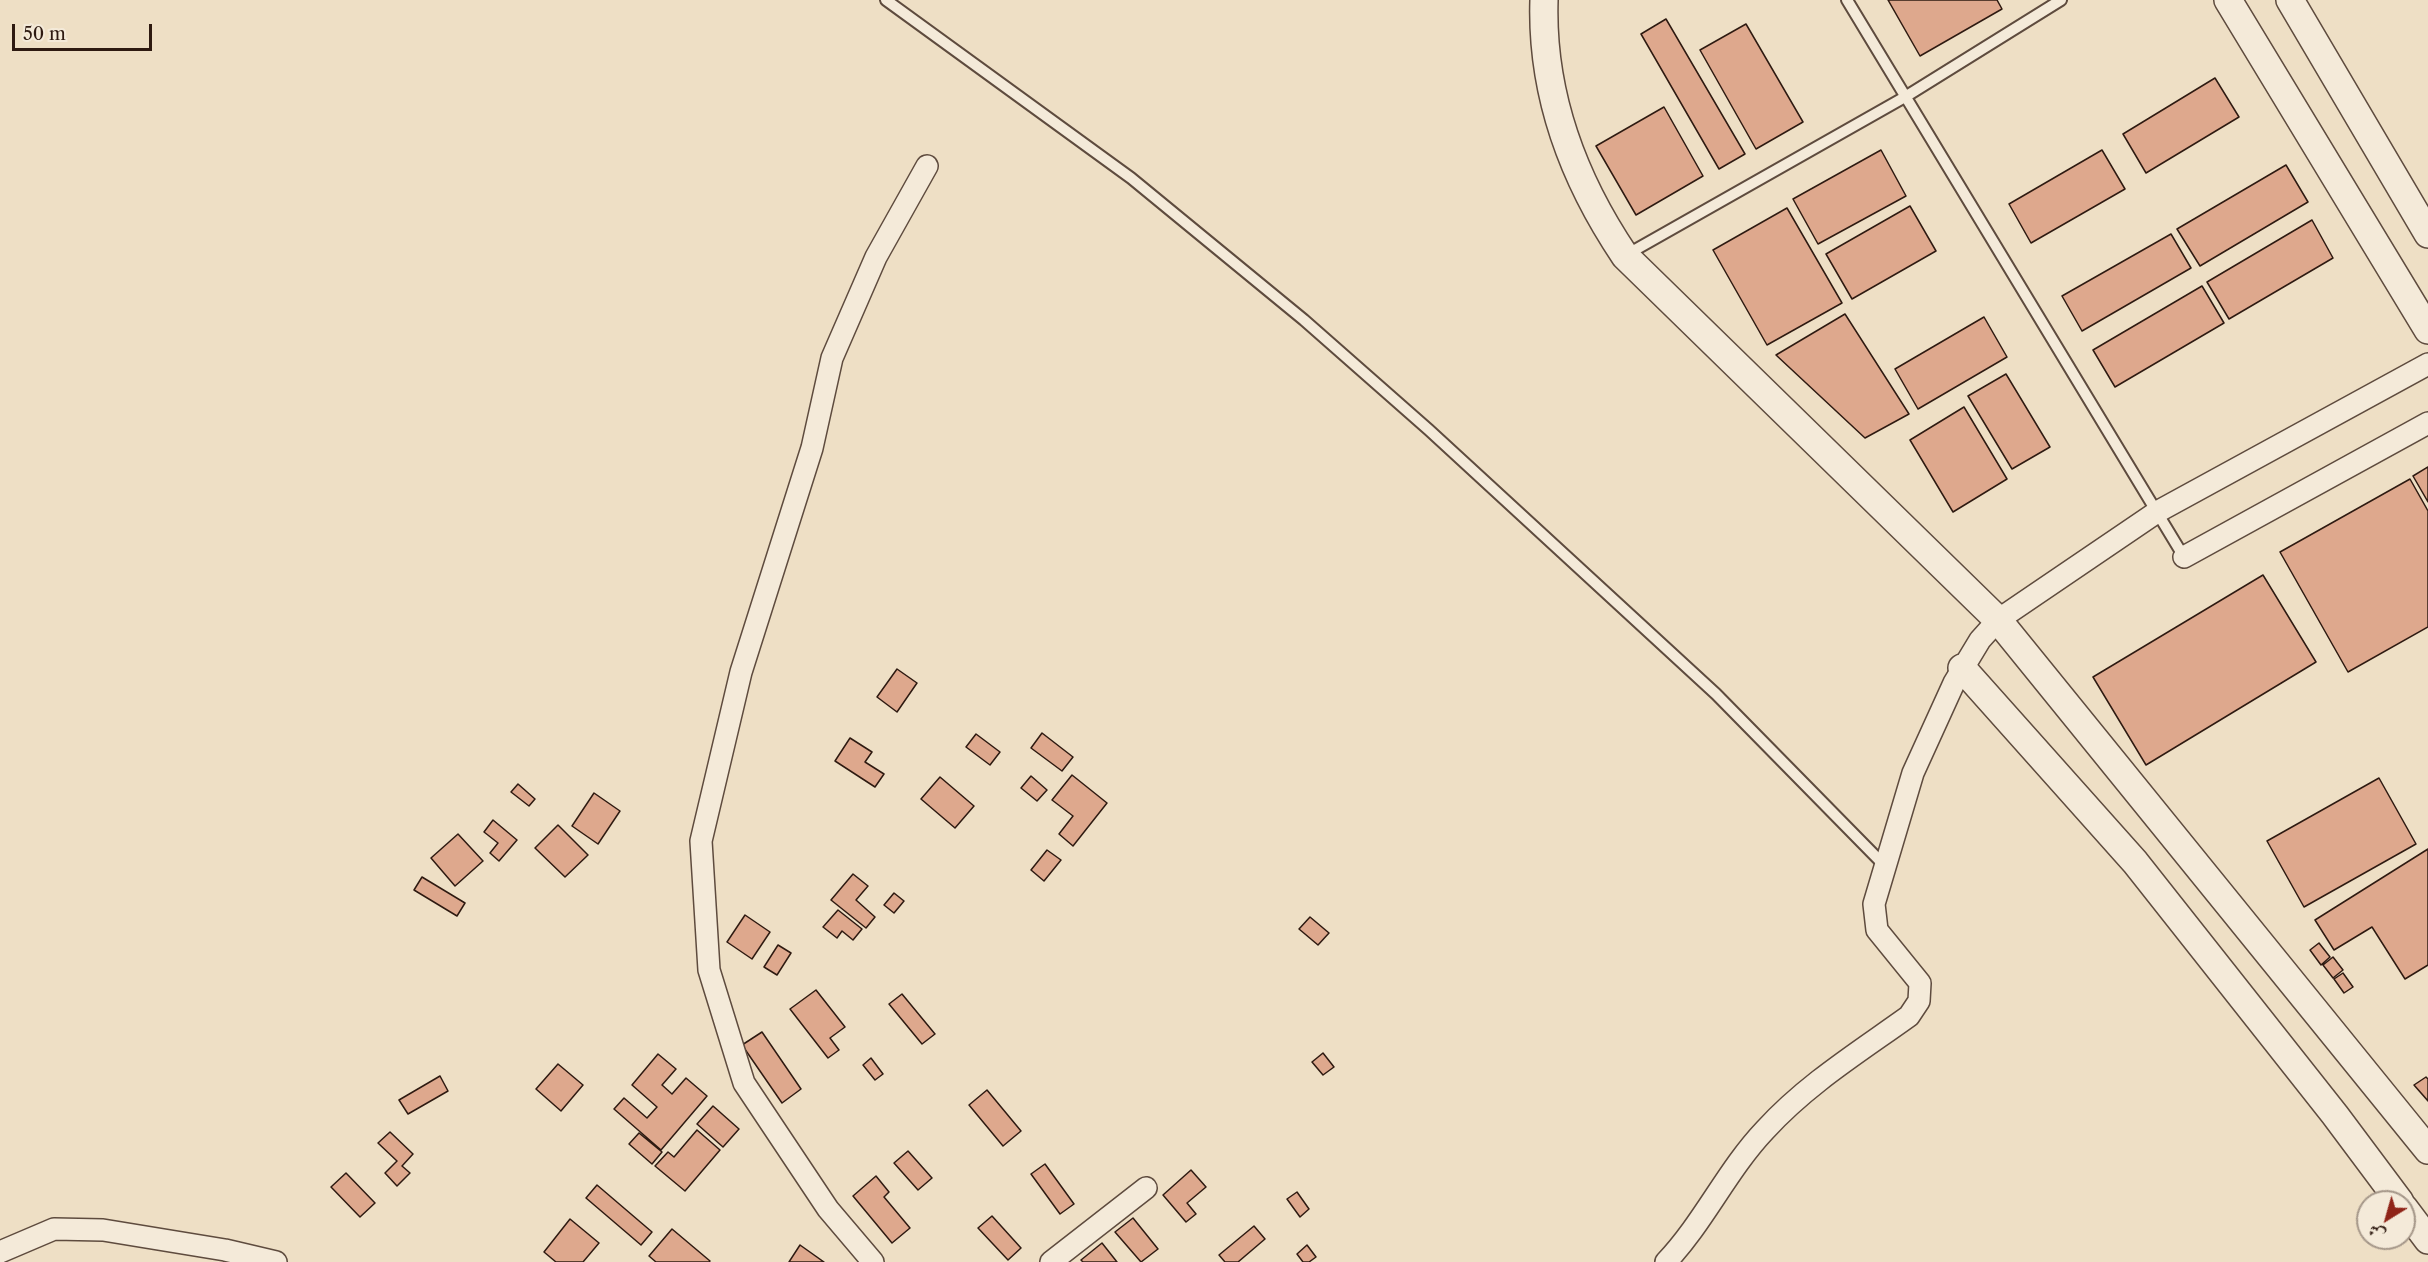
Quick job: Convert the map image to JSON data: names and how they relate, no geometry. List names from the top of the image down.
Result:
{
  "scale_bar": "50 m",
  "north": "bottom left"
}
